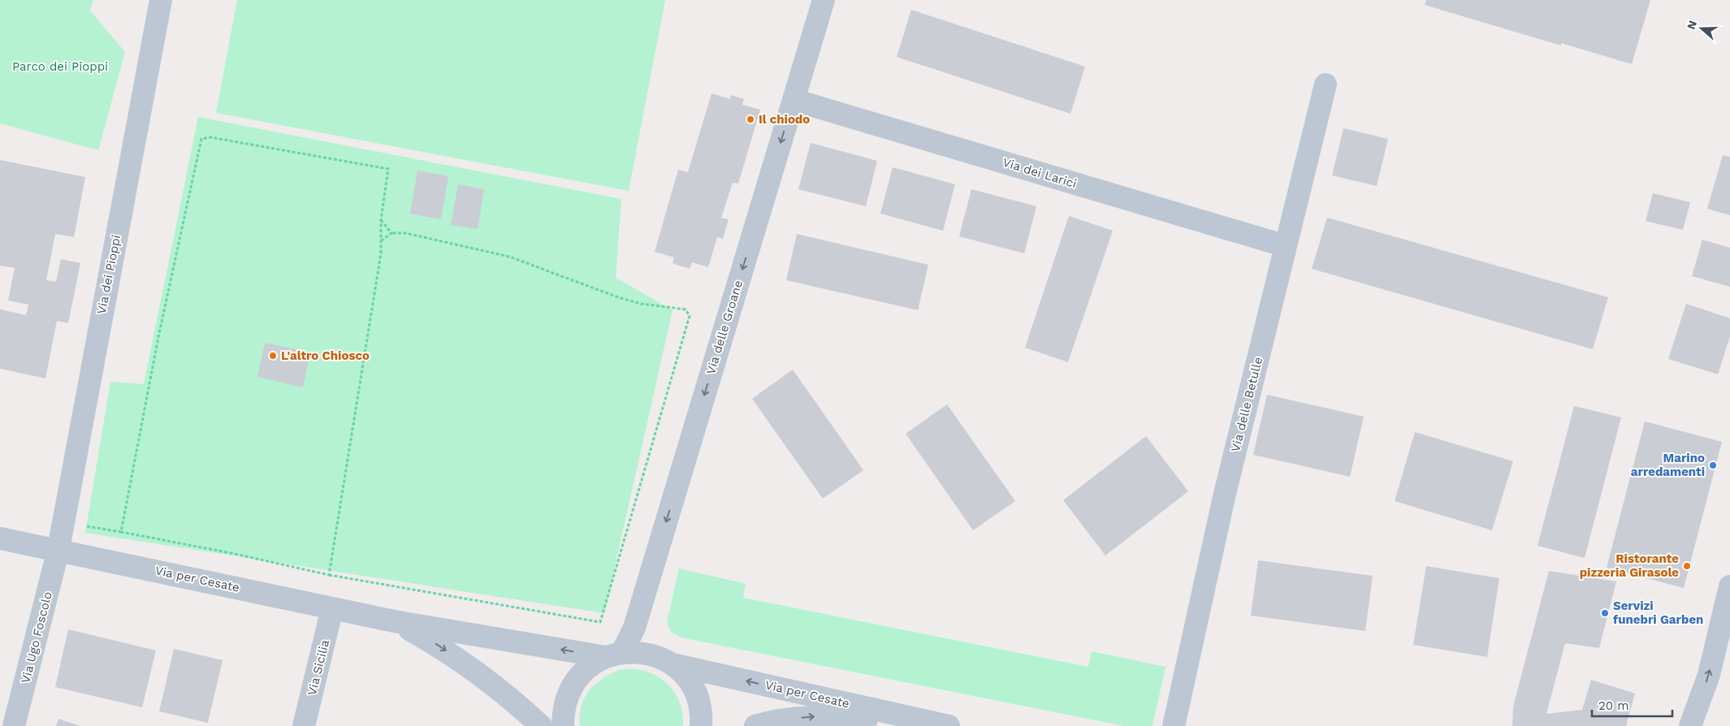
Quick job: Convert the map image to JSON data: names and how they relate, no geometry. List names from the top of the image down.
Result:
{
  "streets": {
    "street": [
      "Via dei Larici",
      "Via dei Pioppi",
      "Via delle Groane",
      "Via delle Betulle",
      "Via per Cesate",
      "Via Ugo Foscolo",
      "Via Sicilia"
    ]
  },
  "crossings": [
    ["Via dei Larici", "Via delle Groane"],
    ["Via dei Larici", "Via delle Betulle"],
    ["Via dei Pioppi", "Via per Cesate"],
    ["Via dei Pioppi", "Via Ugo Foscolo"],
    ["Via delle Groane", "Via per Cesate"],
    ["Via per Cesate", "Via Ugo Foscolo"],
    ["Via per Cesate", "Via Sicilia"]
  ],
  "one_way": ["Via delle Groane"],
  "parks": ["Parco dei Pioppi"],
  "places": [
    "Il chiodo",
    "L'altro Chiosco",
    "Marino arredamenti",
    "Ristorante pizzeria Girasole",
    "Servizi funebri Garben"
  ],
  "scale_bar": "20 m",
  "north": "left"
}
